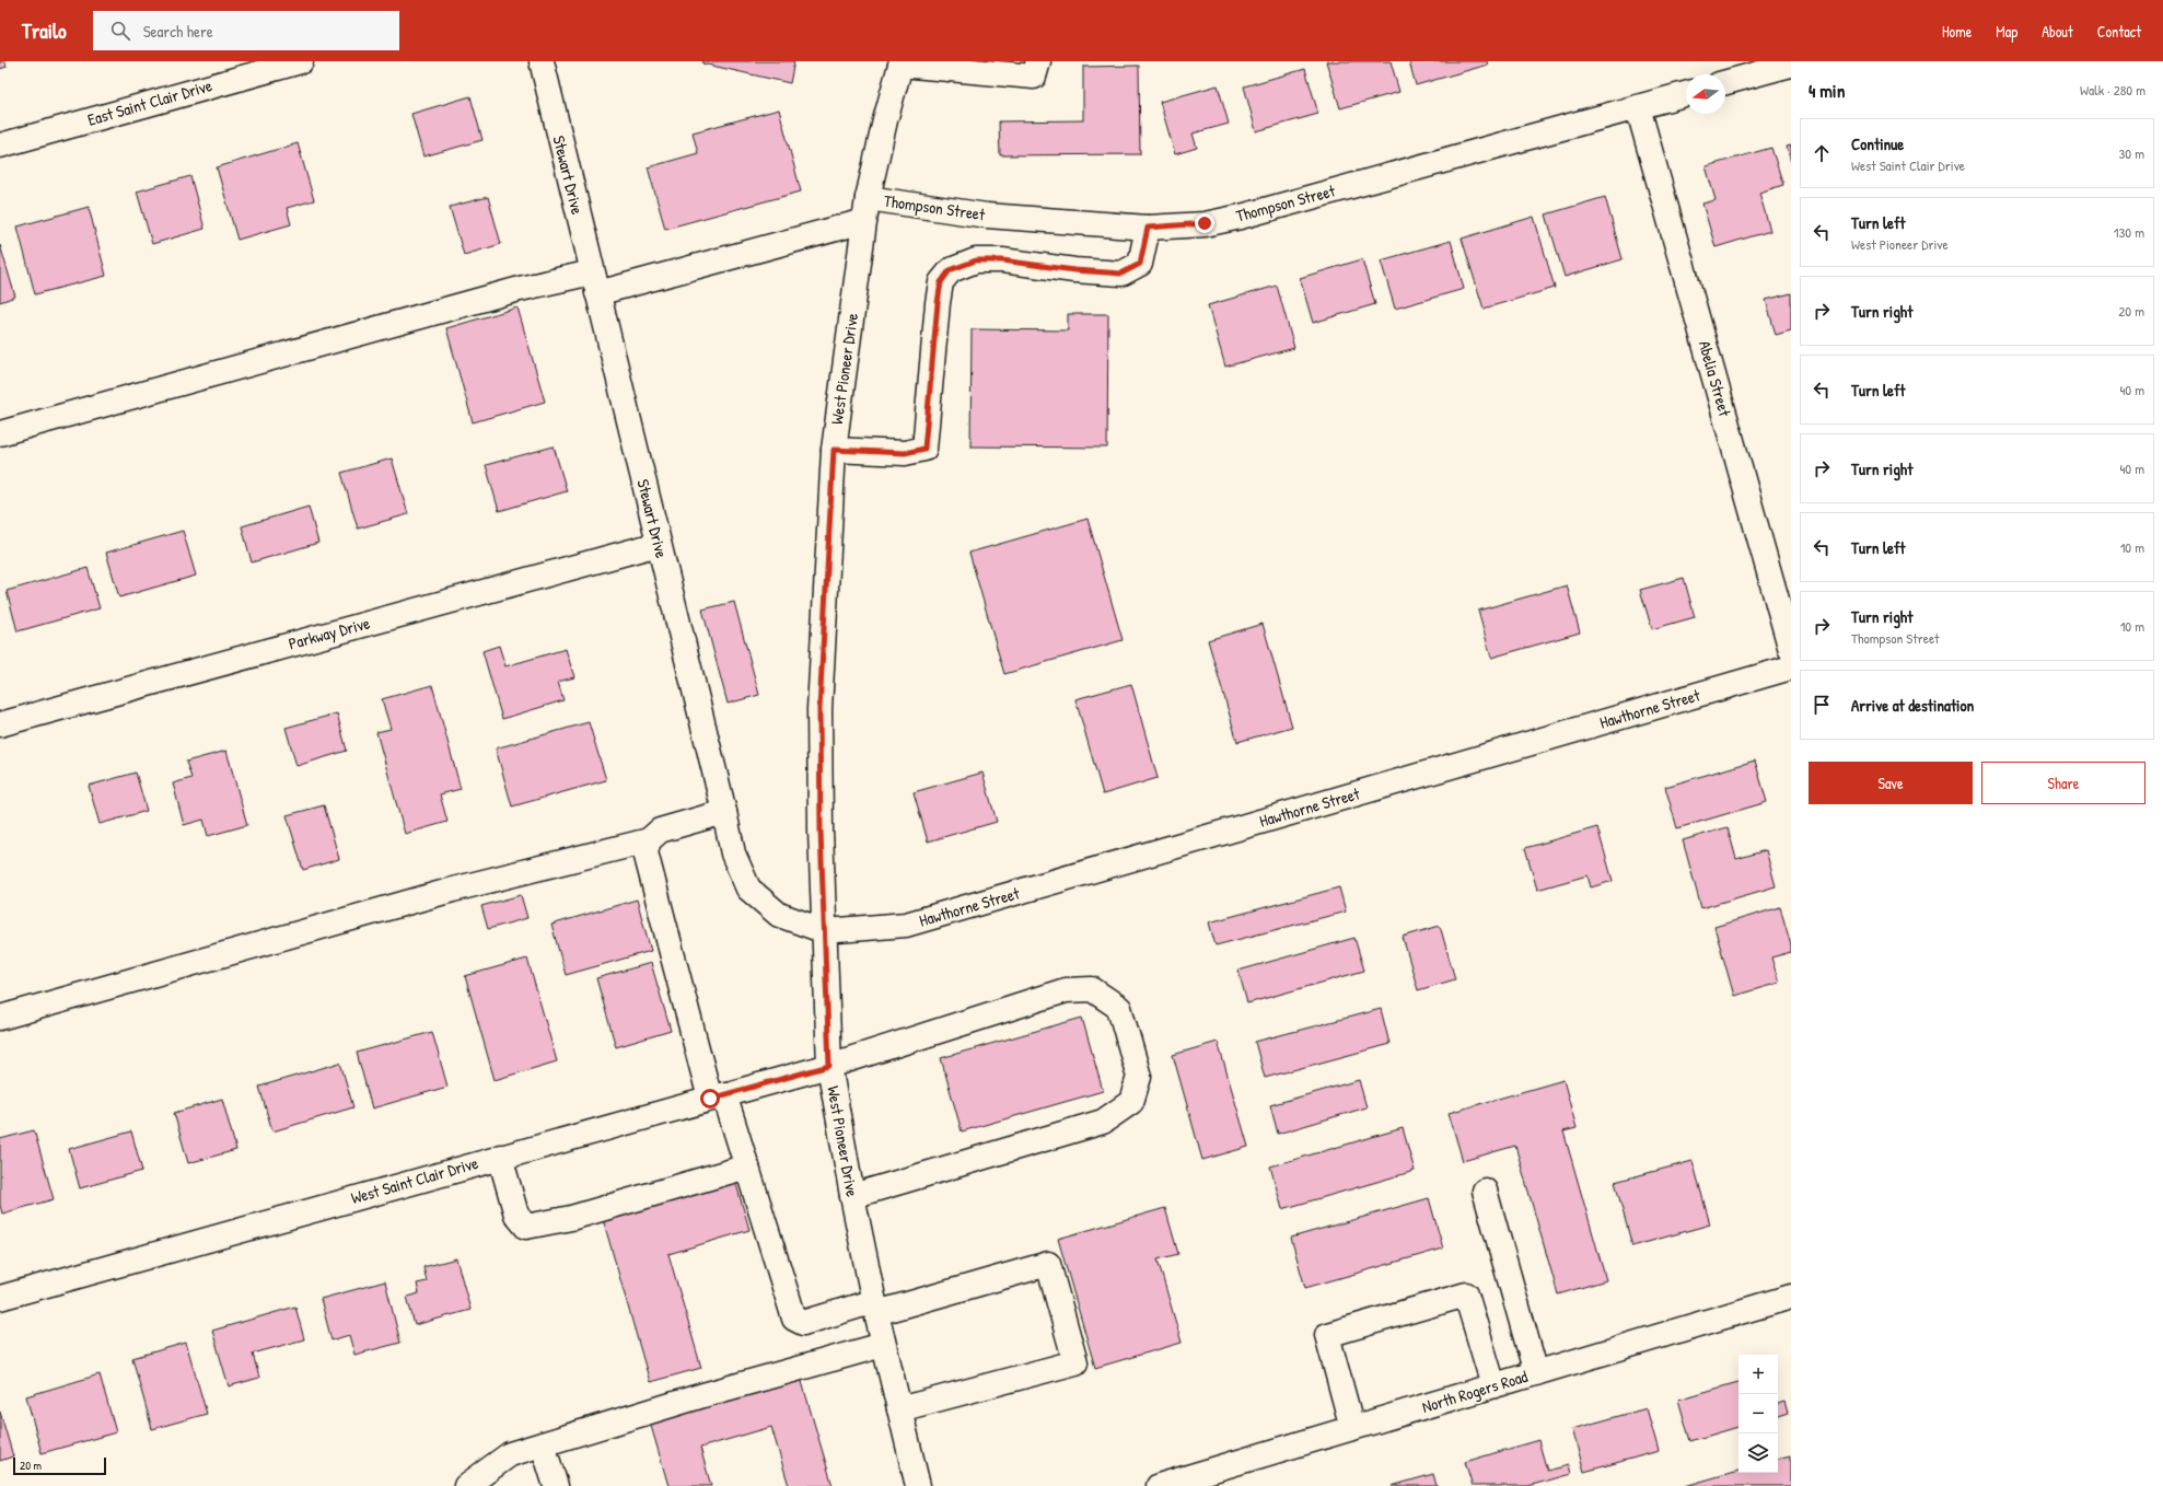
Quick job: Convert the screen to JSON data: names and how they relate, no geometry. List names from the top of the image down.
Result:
{
  "streets": {
    "street": [
      "East Saint Clair Drive",
      "Stewart Drive",
      "Thompson Street",
      "West Pioneer Drive",
      "Abelia Street",
      "Parkway Drive",
      "Hawthorne Street",
      "West Saint Clair Drive",
      "North Rogers Road"
    ]
  },
  "crossings": [
    ["Stewart Drive", "West Pioneer Drive"],
    ["Stewart Drive", "Parkway Drive"],
    ["Stewart Drive", "Hawthorne Street"],
    ["Thompson Street", "West Pioneer Drive"],
    ["Thompson Street", "Abelia Street"],
    ["West Pioneer Drive", "Hawthorne Street"],
    ["West Pioneer Drive", "West Saint Clair Drive"]
  ],
  "scale_bar": "20 m",
  "north": "left",
  "page": {
    "header": "Trailo",
    "search": "Search here",
    "nav": [
      "Home",
      "Map",
      "About",
      "Contact"
    ],
    "heading": ["4 min", "Walk · 280 m"],
    "list": [
      ["Continue", "West Saint Clair Drive", "30 m"],
      ["Turn left", "West Pioneer Drive", "130 m"],
      ["Turn right", "20 m"],
      ["Turn left", "40 m"],
      ["Turn right", "40 m"],
      ["Turn left", "10 m"],
      ["Turn right", "Thompson Street", "10 m"],
      "Arrive at destination"
    ],
    "buttons": ["Save", "Share"],
    "map_buttons": ["+", "−"],
    "scale": "20 m"
  }
}
